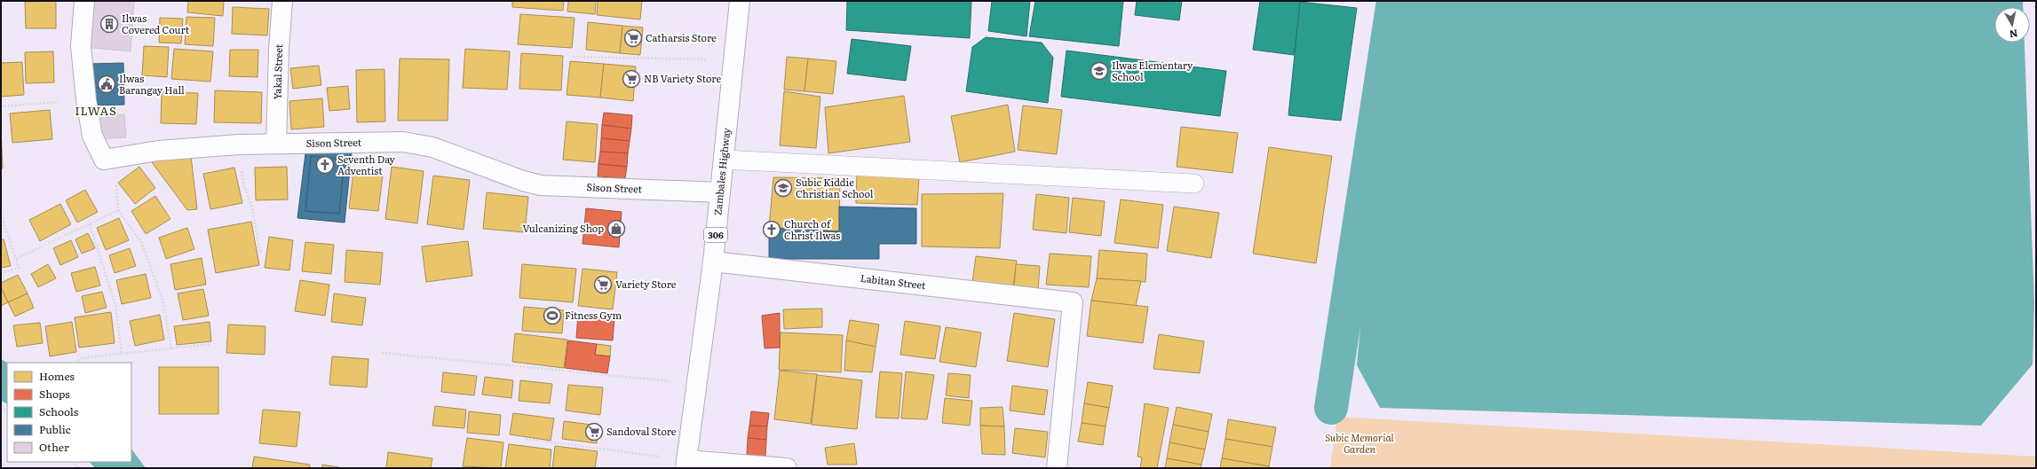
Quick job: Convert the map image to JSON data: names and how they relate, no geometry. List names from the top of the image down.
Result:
{
  "streets": {
    "street": [
      "Yakal Street",
      "Sison Street",
      "Zambales Highway",
      "306",
      "Labitan Street"
    ]
  },
  "crossings": [
    ["Yakal Street", "Sison Street"],
    ["Sison Street", "Zambales Highway"],
    ["Zambales Highway", "Labitan Street"]
  ],
  "districts": ["ILWAS"],
  "parks": ["Subic Memorial Garden"],
  "places": {
    "building": ["Ilwas Covered Court"],
    "supermarket": [
      "Catharsis Store",
      "NB Variety Store",
      "Variety Store",
      "Sandoval Store"
    ],
    "school or university": ["Ilwas Elementary School", "Subic Kiddie Christian School"],
    "public building": ["Ilwas Barangay Hall"],
    "church": ["Seventh Day Adventist", "Church of Christ Ilwas"],
    "shop": ["Vulcanizing Shop"],
    "sports": ["Fitness Gym"]
  },
  "legend": [
    "Homes",
    "Shops",
    "Schools",
    "Public",
    "Other"
  ],
  "north": "bottom"
}
